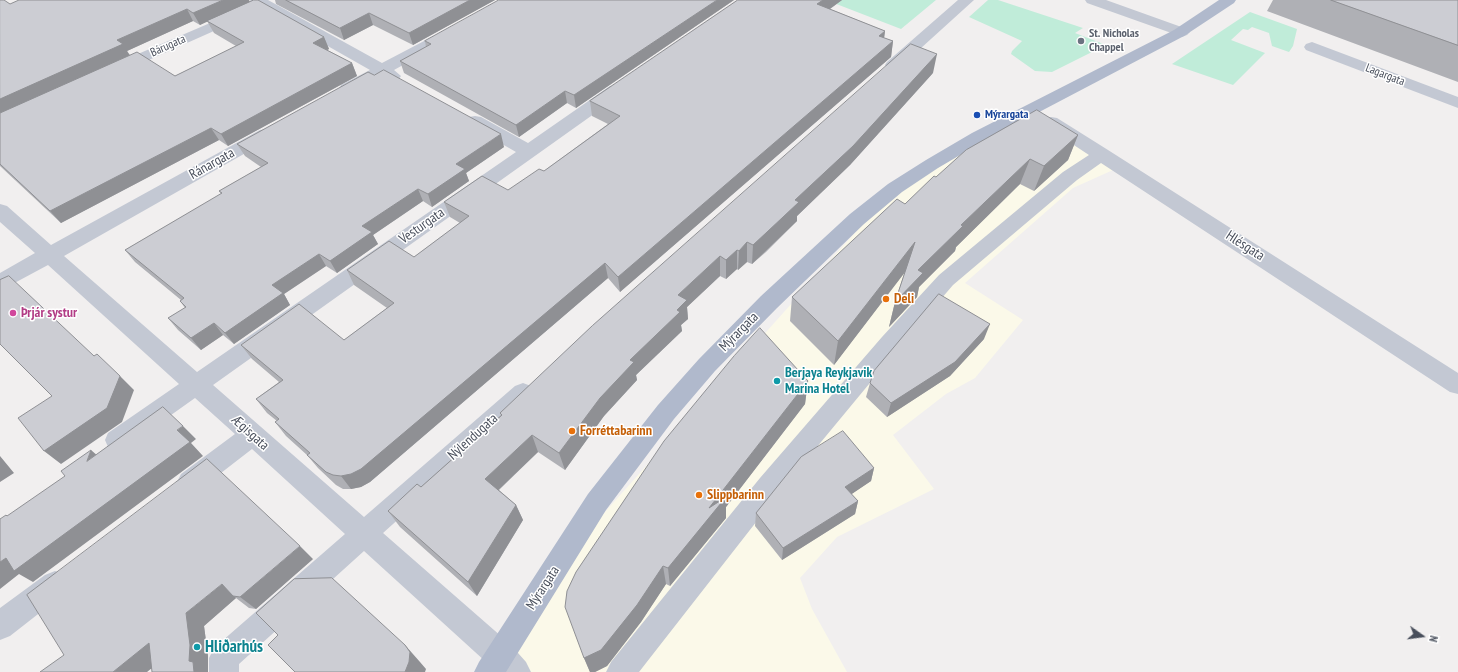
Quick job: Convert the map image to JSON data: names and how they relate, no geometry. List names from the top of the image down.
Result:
{
  "streets": {
    "main road": ["Mýrargata"],
    "street": [
      "Bárugata",
      "Lagargata",
      "Ránargata",
      "Vesturgata",
      "Hlésgata",
      "Ægisgata",
      "Nýlendugata"
    ]
  },
  "crossings": [
    ["Ránargata", "Ægisgata"],
    ["Vesturgata", "Ægisgata"],
    ["Hlésgata", "Mýrargata"],
    ["Mýrargata", "Ægisgata"],
    ["Ægisgata", "Nýlendugata"]
  ],
  "places": [
    "St. Nicholas Chappel",
    "Mýrargata",
    "Deli",
    "Þrjár systur",
    "Berjaya Reykjavik Marina Hotel",
    "Forréttabarinn",
    "Slippbarinn",
    "Hliðarhús"
  ],
  "north": "right"
}
